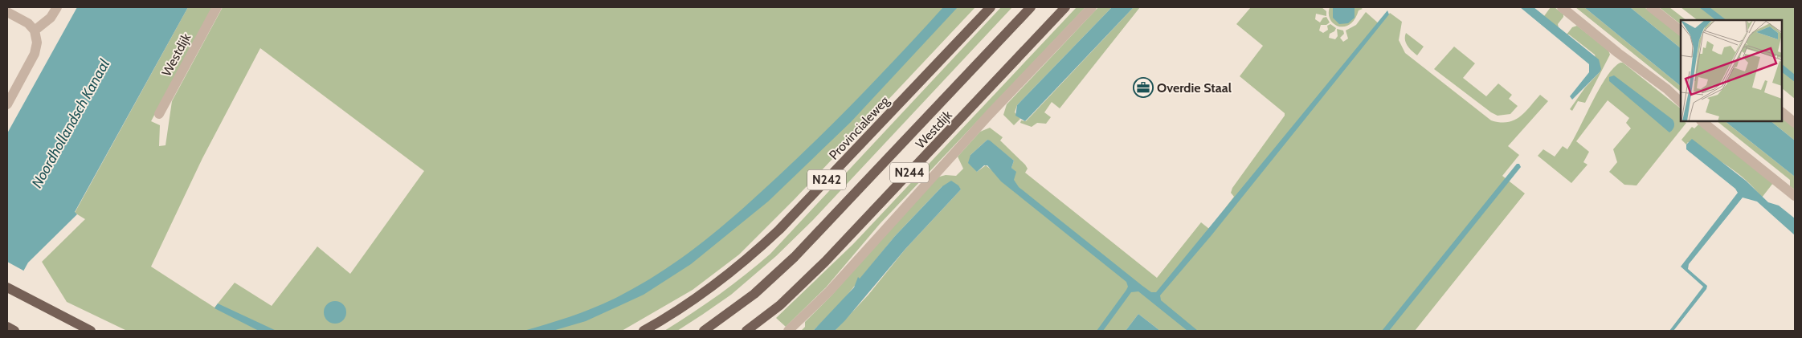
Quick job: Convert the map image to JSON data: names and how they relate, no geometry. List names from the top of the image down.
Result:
{
  "streets": {
    "main road": [
      "Westdijk",
      "Provincialeweg",
      "N244",
      "N242"
    ]
  },
  "water": ["Noordhollandsch Kanaal"],
  "places": {
    "office": ["Overdie Staal"]
  }
}
